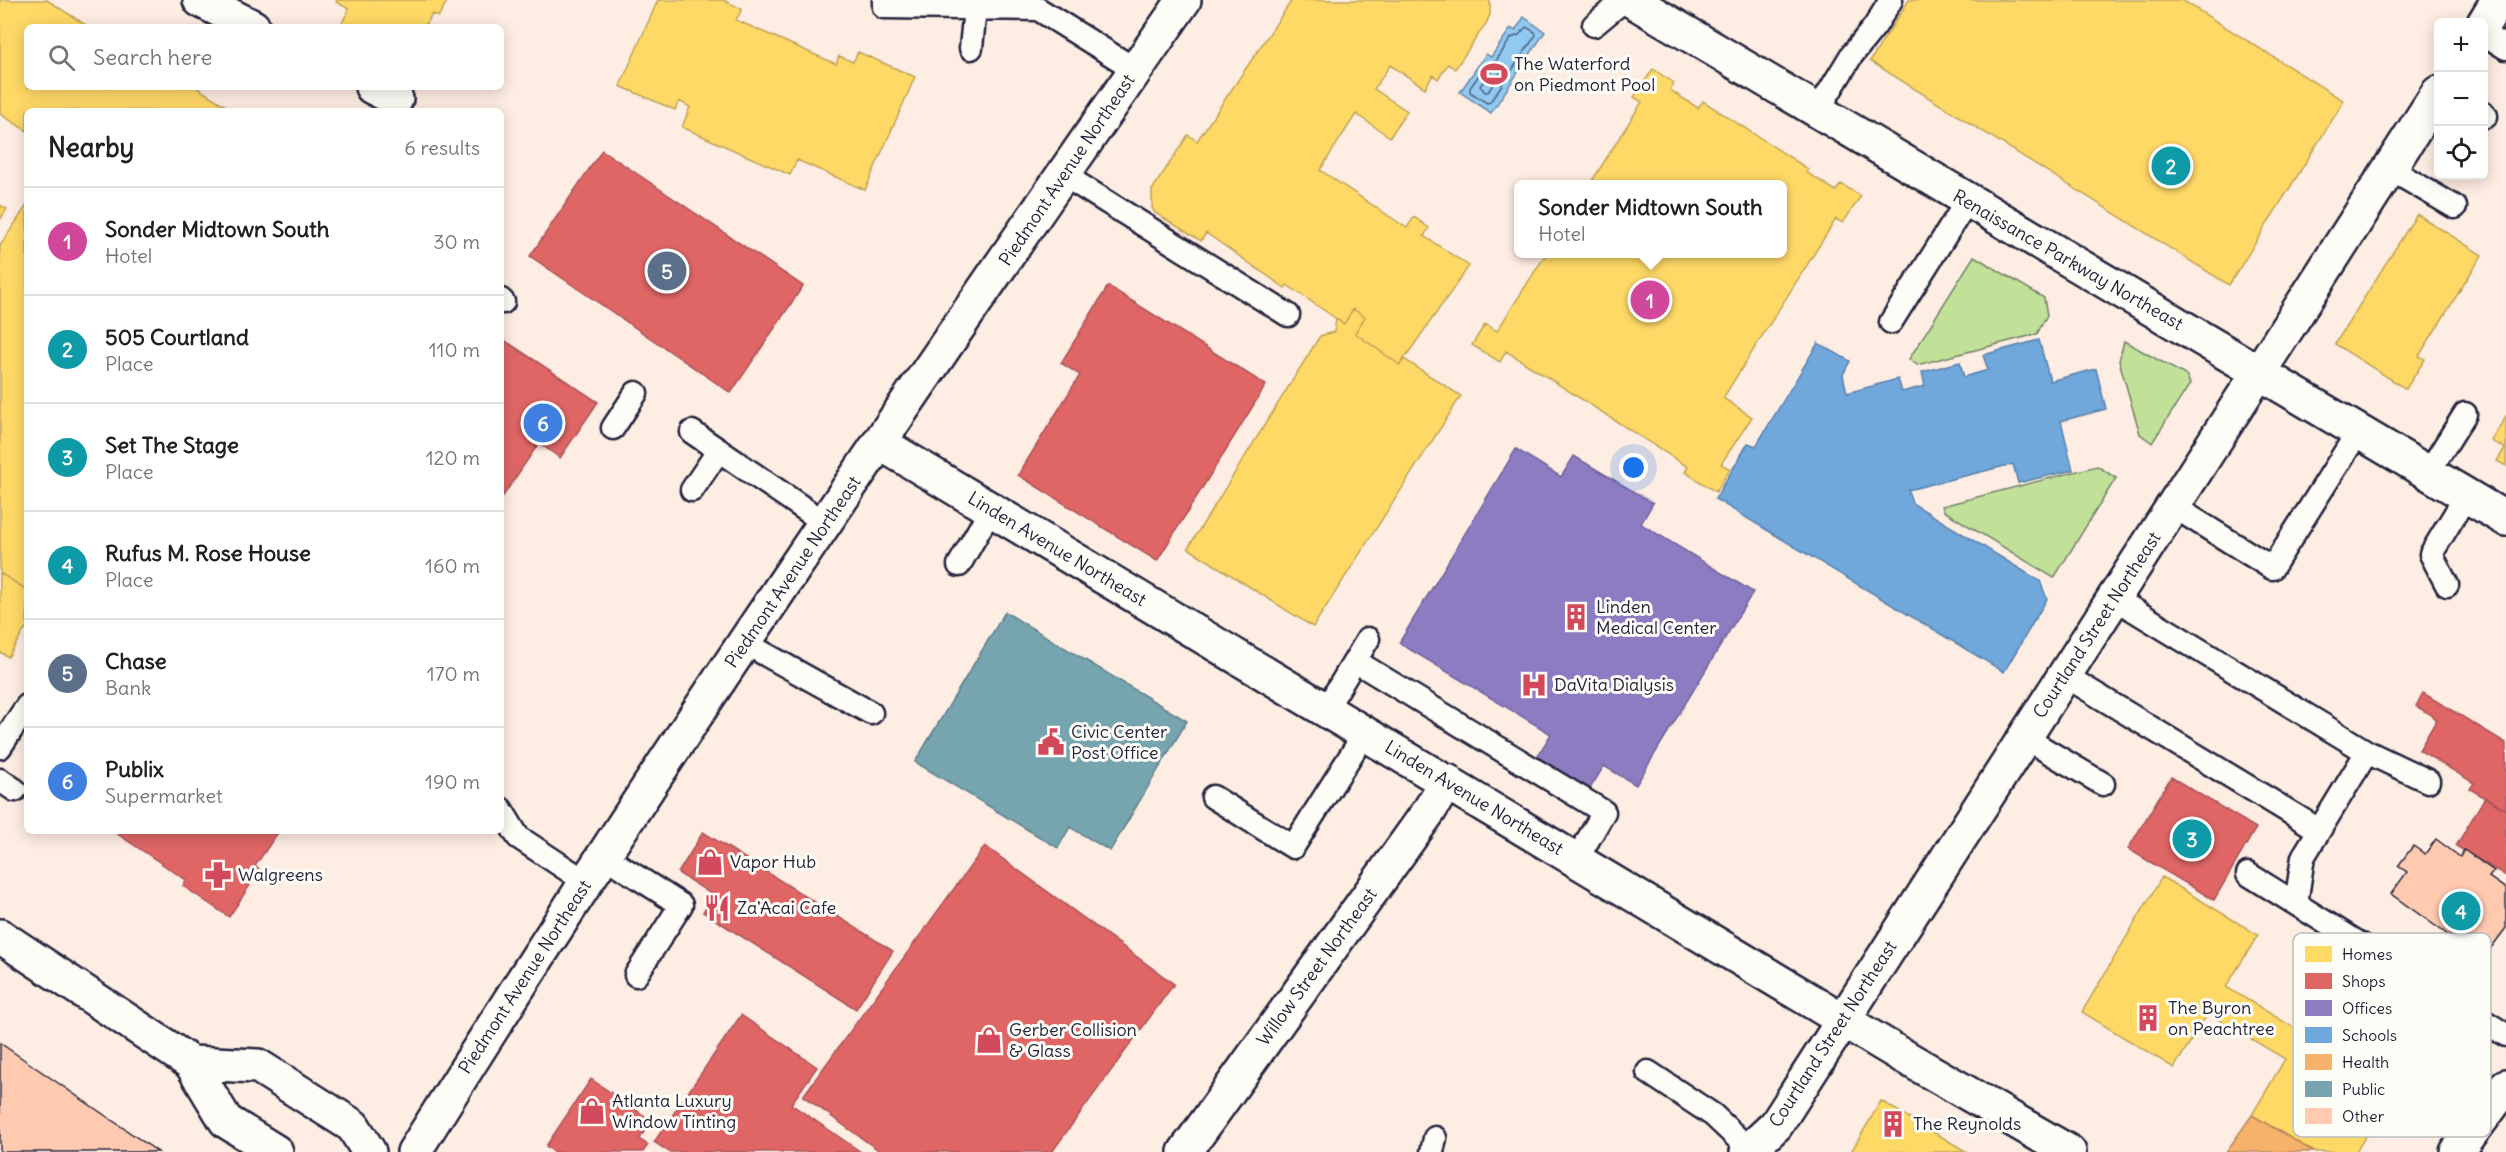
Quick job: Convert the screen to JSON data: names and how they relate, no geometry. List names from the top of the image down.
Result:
{
  "streets": {
    "main road": [
      "Piedmont Avenue Northeast",
      "Renaissance Parkway Northeast",
      "Linden Avenue Northeast",
      "Courtland Street Northeast",
      "Willow Street Northeast"
    ]
  },
  "crossings": [
    ["Piedmont Avenue Northeast", "Linden Avenue Northeast"],
    ["Renaissance Parkway Northeast", "Courtland Street Northeast"],
    ["Linden Avenue Northeast", "Courtland Street Northeast"],
    ["Linden Avenue Northeast", "Willow Street Northeast"]
  ],
  "places": {
    "sports": ["The Waterford on Piedmont Pool"],
    "building": ["Linden Medical Center", "The Byron on Peachtree", "The Reynolds"],
    "hospital": ["DaVita Dialysis"],
    "public building": ["Civic Center Post Office"],
    "shop": ["Vapor Hub", "Gerber Collision & Glass", "Atlanta Luxury Window Tinting"],
    "pharmacy": ["Walgreens"],
    "restaurant": ["Za'Acai Cafe"]
  },
  "legend": [
    "Homes",
    "Shops",
    "Offices",
    "Schools",
    "Health",
    "Public",
    "Other"
  ],
  "page": {
    "map_buttons": ["+", "−"],
    "search": "Search here",
    "heading": ["Nearby", "6 results"],
    "pins": [
      "2",
      "5",
      "1",
      "6",
      "3",
      "4"
    ],
    "popup": ["Sonder Midtown South", "Hotel"],
    "list": [
      {
        "mark": "1",
        "name": "Sonder Midtown South",
        "note": "Hotel",
        "value": "30 m"
      },
      {
        "mark": "2",
        "name": "505 Courtland",
        "note": "Place",
        "value": "110 m"
      },
      {
        "mark": "3",
        "name": "Set The Stage",
        "note": "Place",
        "value": "120 m"
      },
      {
        "mark": "4",
        "name": "Rufus M. Rose House",
        "note": "Place",
        "value": "160 m"
      },
      {
        "mark": "5",
        "name": "Chase",
        "note": "Bank",
        "value": "170 m"
      },
      {
        "mark": "6",
        "name": "Publix",
        "note": "Supermarket",
        "value": "190 m"
      }
    ]
  }
}
